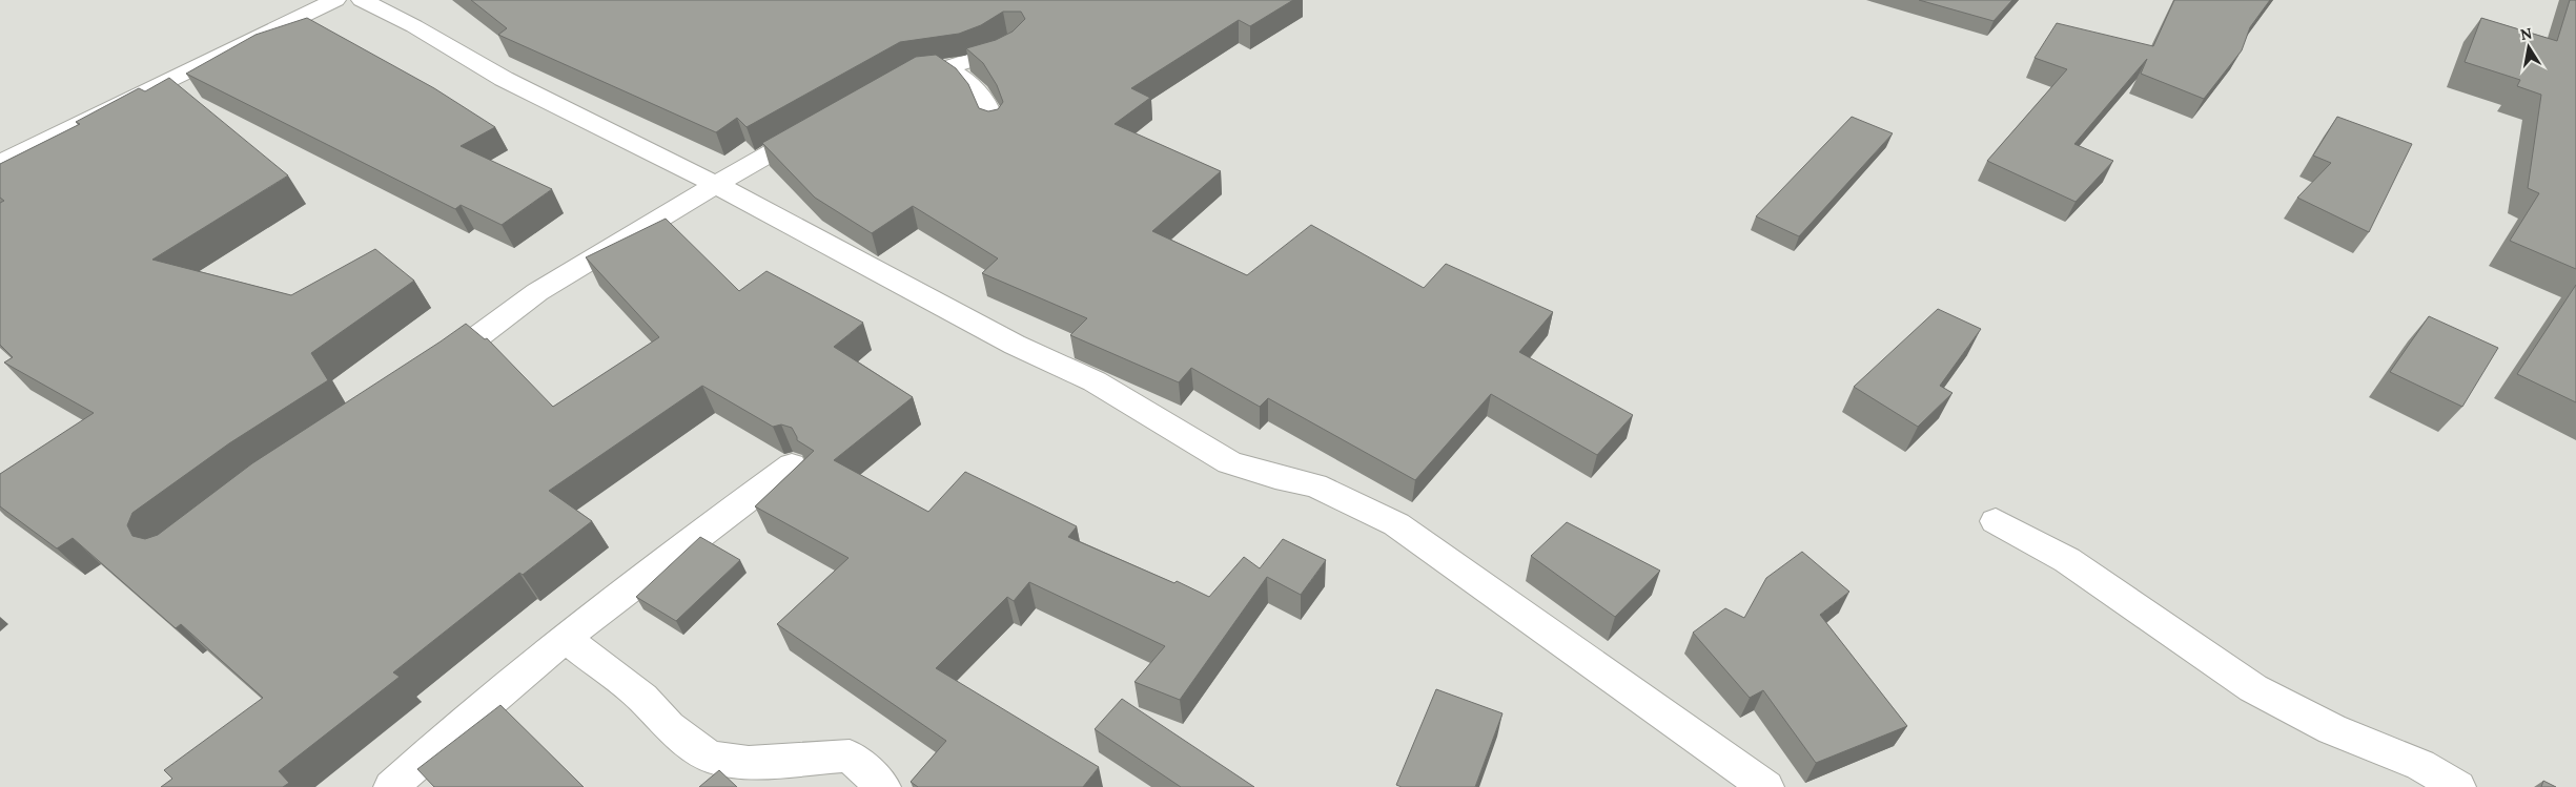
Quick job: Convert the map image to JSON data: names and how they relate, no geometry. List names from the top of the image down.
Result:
{
  "north": "top"
}
